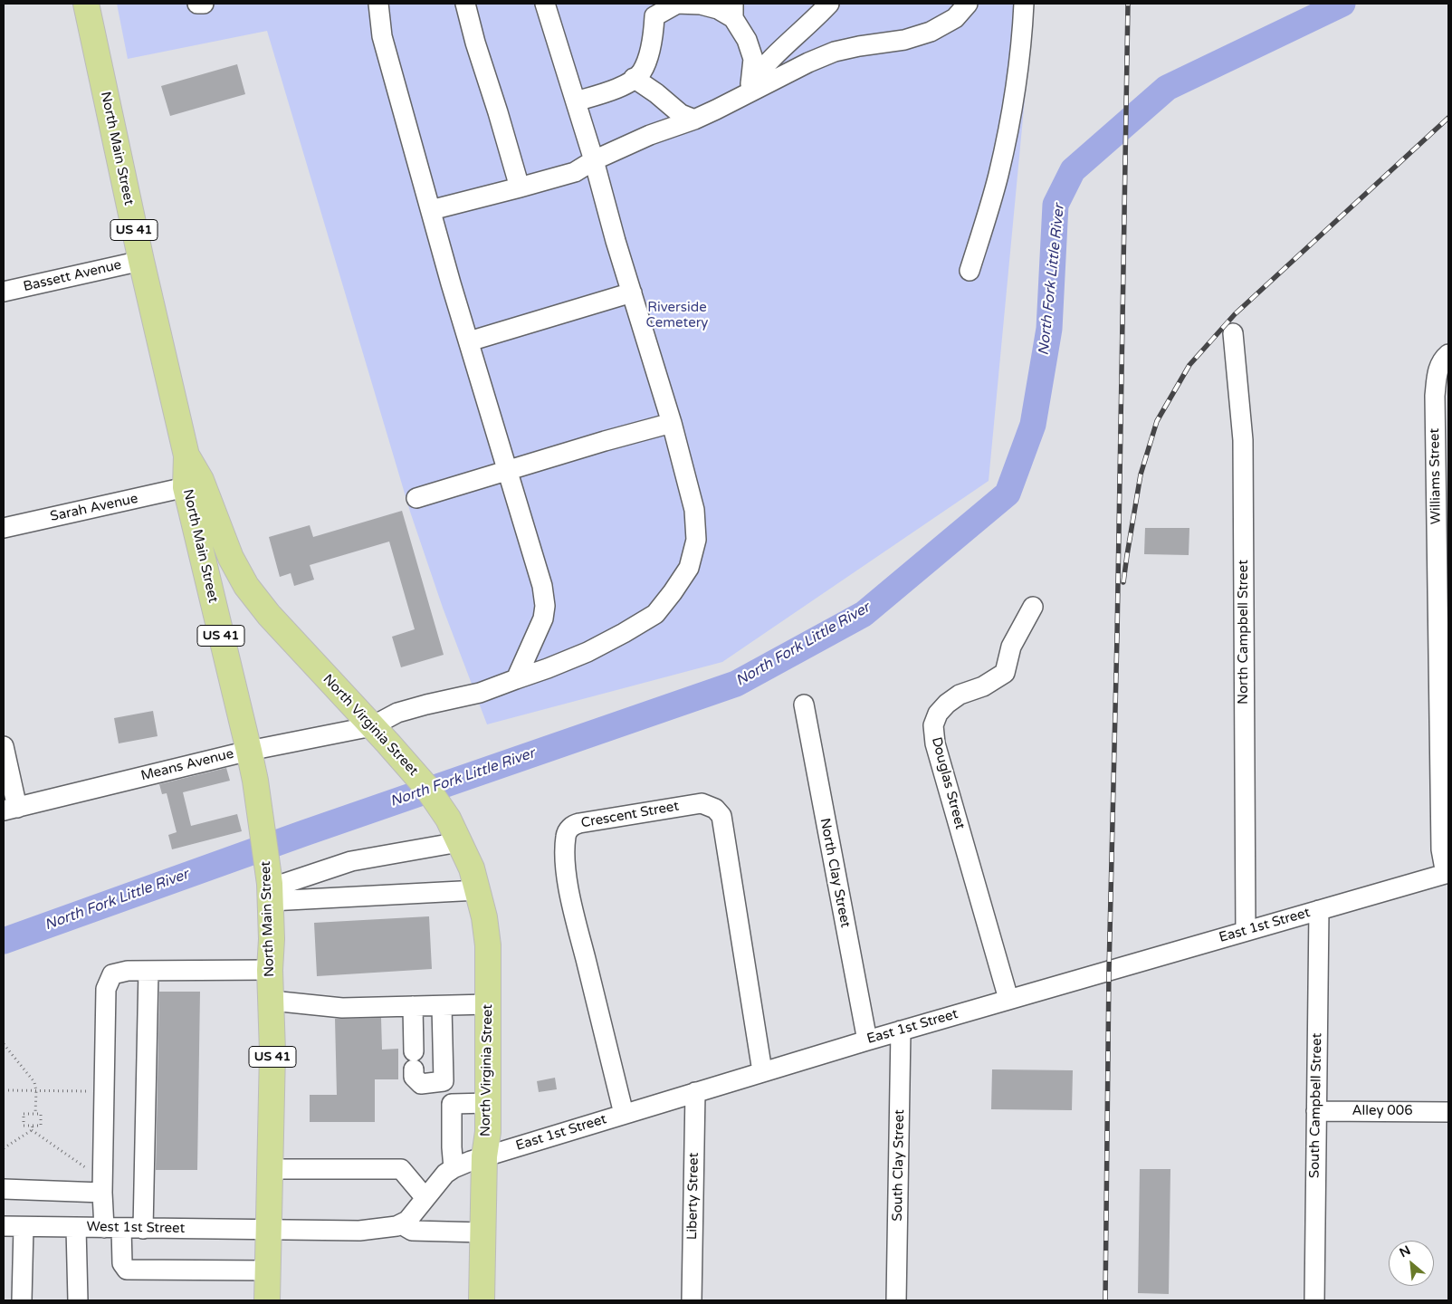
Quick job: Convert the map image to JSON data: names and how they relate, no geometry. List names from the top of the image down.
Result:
{
  "streets": {
    "main road": ["North Main Street", "US 41", "North Virginia Street"],
    "street": [
      "Bassett Avenue",
      "Williams Street",
      "Sarah Avenue",
      "North Campbell Street",
      "Means Avenue",
      "Douglas Street",
      "Crescent Street",
      "North Clay Street",
      "East 1st Street",
      "South Campbell Street",
      "Alley 006",
      "South Clay Street",
      "Liberty Street",
      "West 1st Street"
    ]
  },
  "crossings": [
    ["North Main Street", "US 41"],
    ["North Main Street", "Bassett Avenue"],
    ["North Main Street", "Sarah Avenue"],
    ["North Main Street", "North Virginia Street"],
    ["North Main Street", "Means Avenue"],
    ["North Main Street", "West 1st Street"],
    ["US 41", "North Virginia Street"],
    ["US 41", "East 1st Street"],
    ["US 41", "West 1st Street"],
    ["Williams Street", "East 1st Street"],
    ["North Campbell Street", "East 1st Street"],
    ["North Virginia Street", "Means Avenue"],
    ["North Virginia Street", "East 1st Street"],
    ["Douglas Street", "East 1st Street"],
    ["Crescent Street", "East 1st Street"],
    ["North Clay Street", "East 1st Street"],
    ["East 1st Street", "South Campbell Street"],
    ["East 1st Street", "South Clay Street"],
    ["East 1st Street", "Liberty Street"],
    ["South Campbell Street", "Alley 006"]
  ],
  "water": ["North Fork Little River"],
  "parks": ["Riverside Cemetery"],
  "north": "top left"
}
